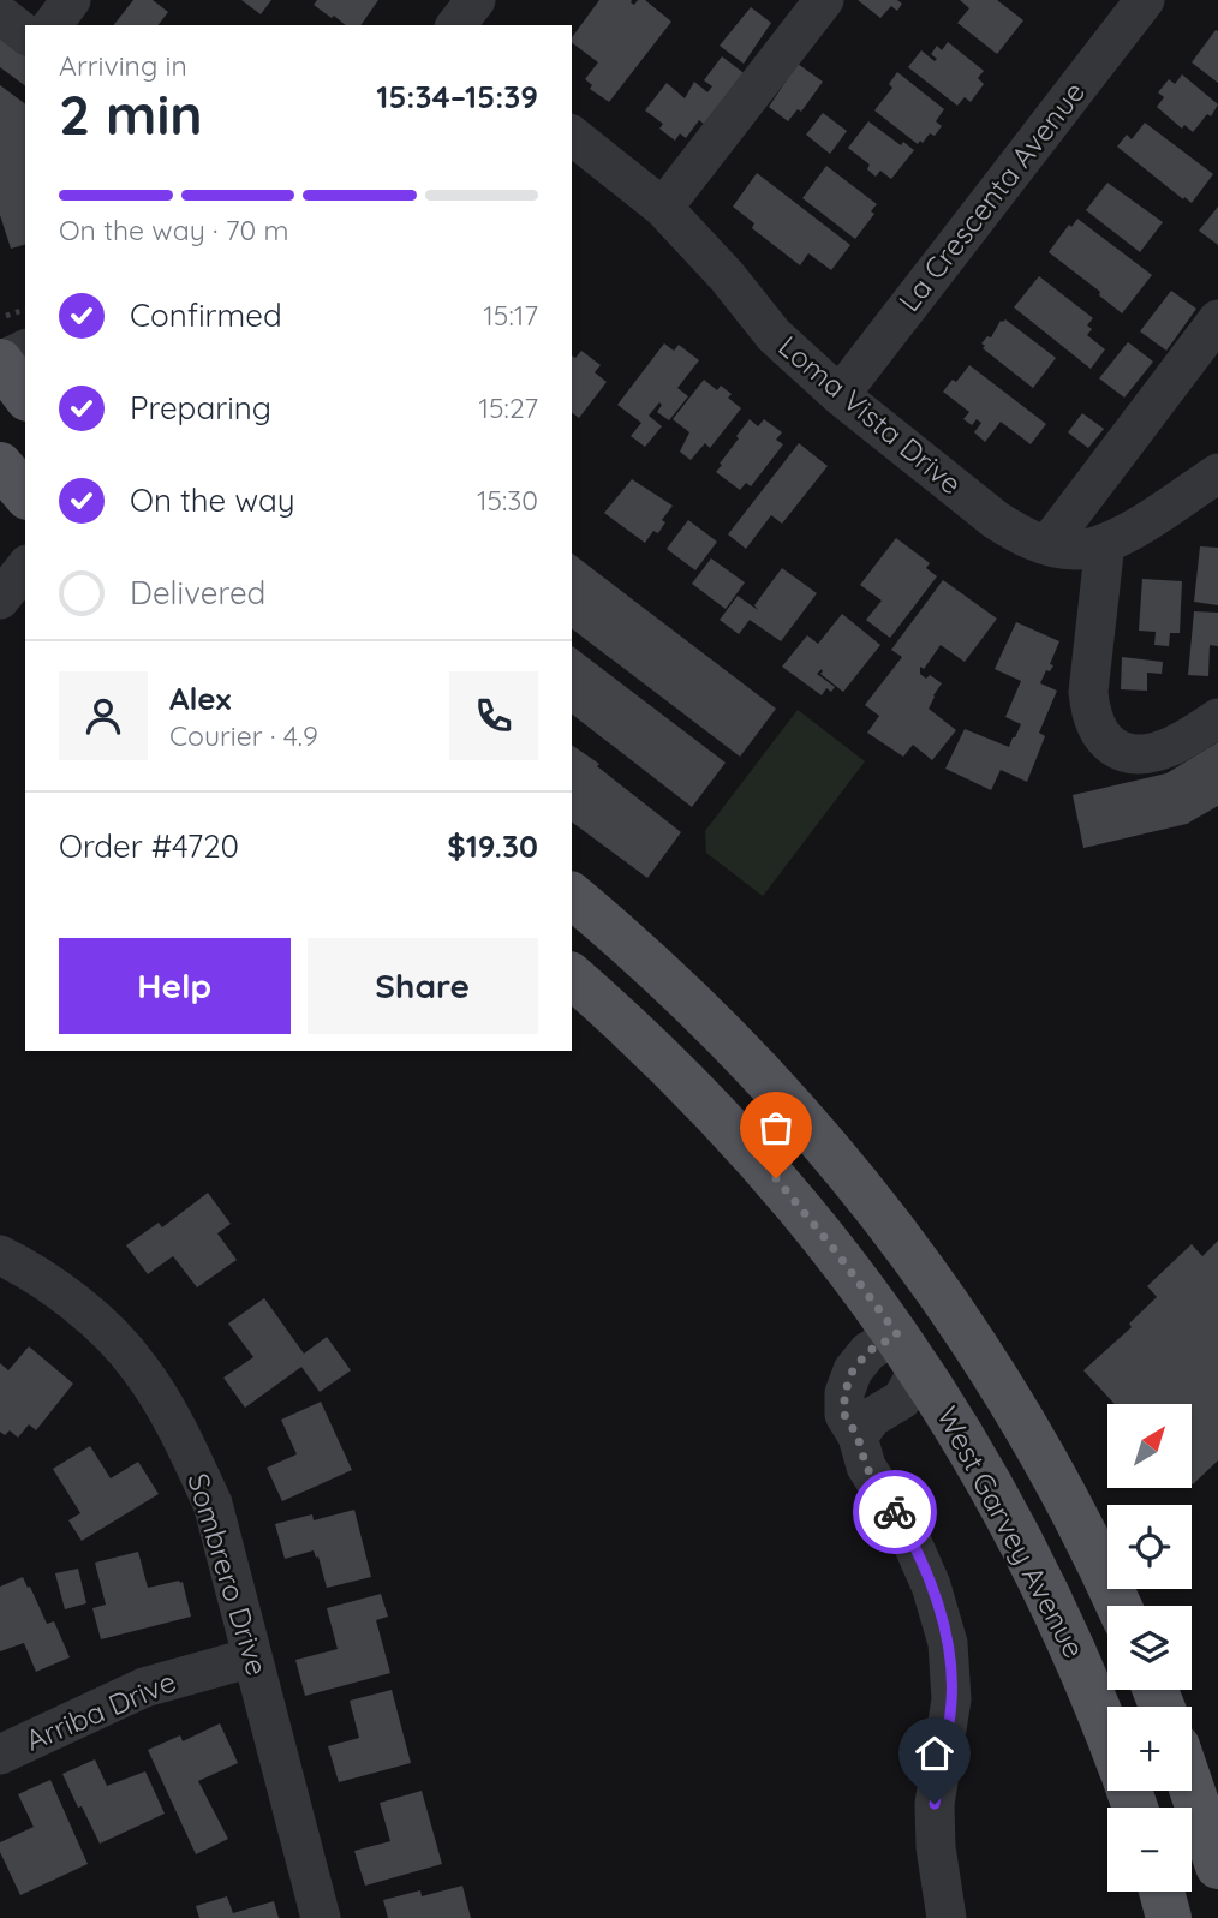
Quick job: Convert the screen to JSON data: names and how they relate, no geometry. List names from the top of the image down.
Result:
{
  "streets": {
    "main road": ["West Garvey Avenue"],
    "street": [
      "La Crescenta Avenue",
      "Loma Vista Drive",
      "Sombrero Drive",
      "Arriba Drive"
    ]
  },
  "crossings": [
    ["La Crescenta Avenue", "Loma Vista Drive"],
    ["Sombrero Drive", "Arriba Drive"]
  ],
  "north": "top right",
  "page": {
    "heading": ["2 min", "Arriving in", "15:34–15:39"],
    "panel": [
      "Alex",
      "Courier · 4.9",
      "Order #4720",
      "$19.30"
    ],
    "bar": "On the way · 70 m",
    "list": [
      ["Confirmed", "15:17"],
      ["Preparing", "15:27"],
      ["On the way", "15:30"],
      "Delivered"
    ],
    "buttons": ["Help", "Share"],
    "map_buttons": ["+", "−"]
  }
}
